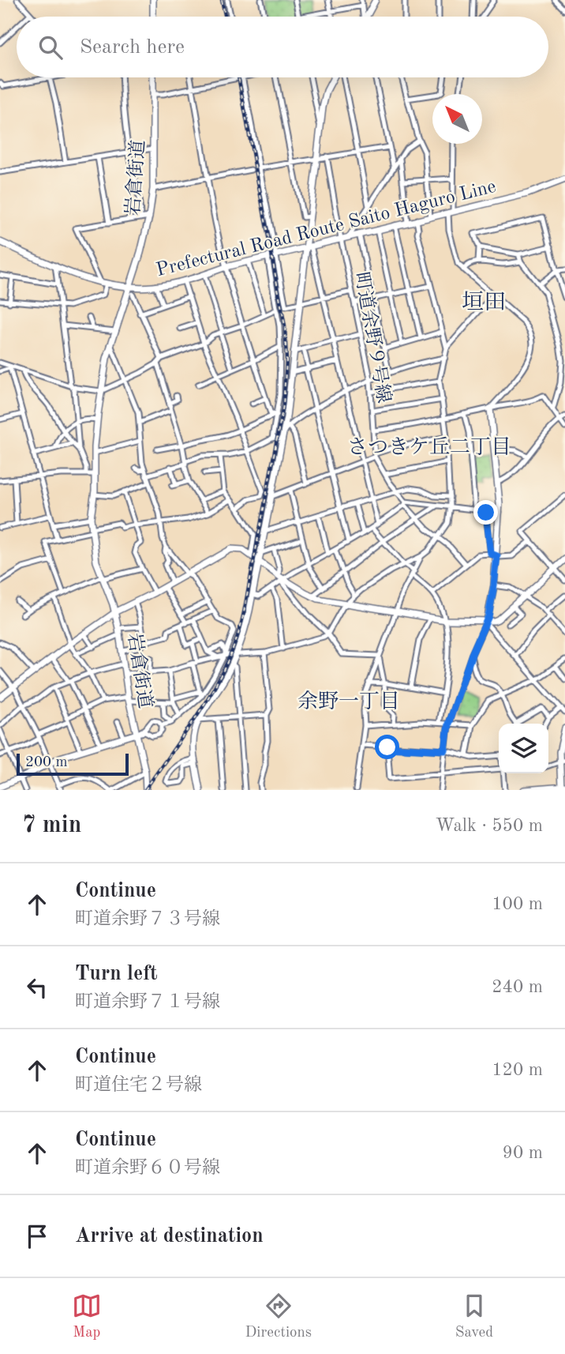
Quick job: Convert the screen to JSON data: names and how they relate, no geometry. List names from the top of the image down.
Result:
{
  "streets": {
    "street": ["岩倉街道", "Prefectural Road Route Saito Haguro Line", "町道余野９号線"]
  },
  "crossings": [
    ["岩倉街道", "Prefectural Road Route Saito Haguro Line"],
    ["Prefectural Road Route Saito Haguro Line", "町道余野９号線"]
  ],
  "districts": ["垣田", "さつきケ丘二丁目", "余野一丁目"],
  "scale_bar": "200 m",
  "north": "top left",
  "page": {
    "search": "Search here",
    "scale": "200 m",
    "heading": ["7 min", "Walk · 550 m"],
    "list": [
      ["Continue", "町道余野７３号線", "100 m"],
      ["Turn left", "町道余野７１号線", "240 m"],
      ["Continue", "町道住宅２号線", "120 m"],
      ["Continue", "町道余野６０号線", "90 m"],
      "Arrive at destination"
    ],
    "nav": ["Map", "Directions", "Saved"]
  }
}
